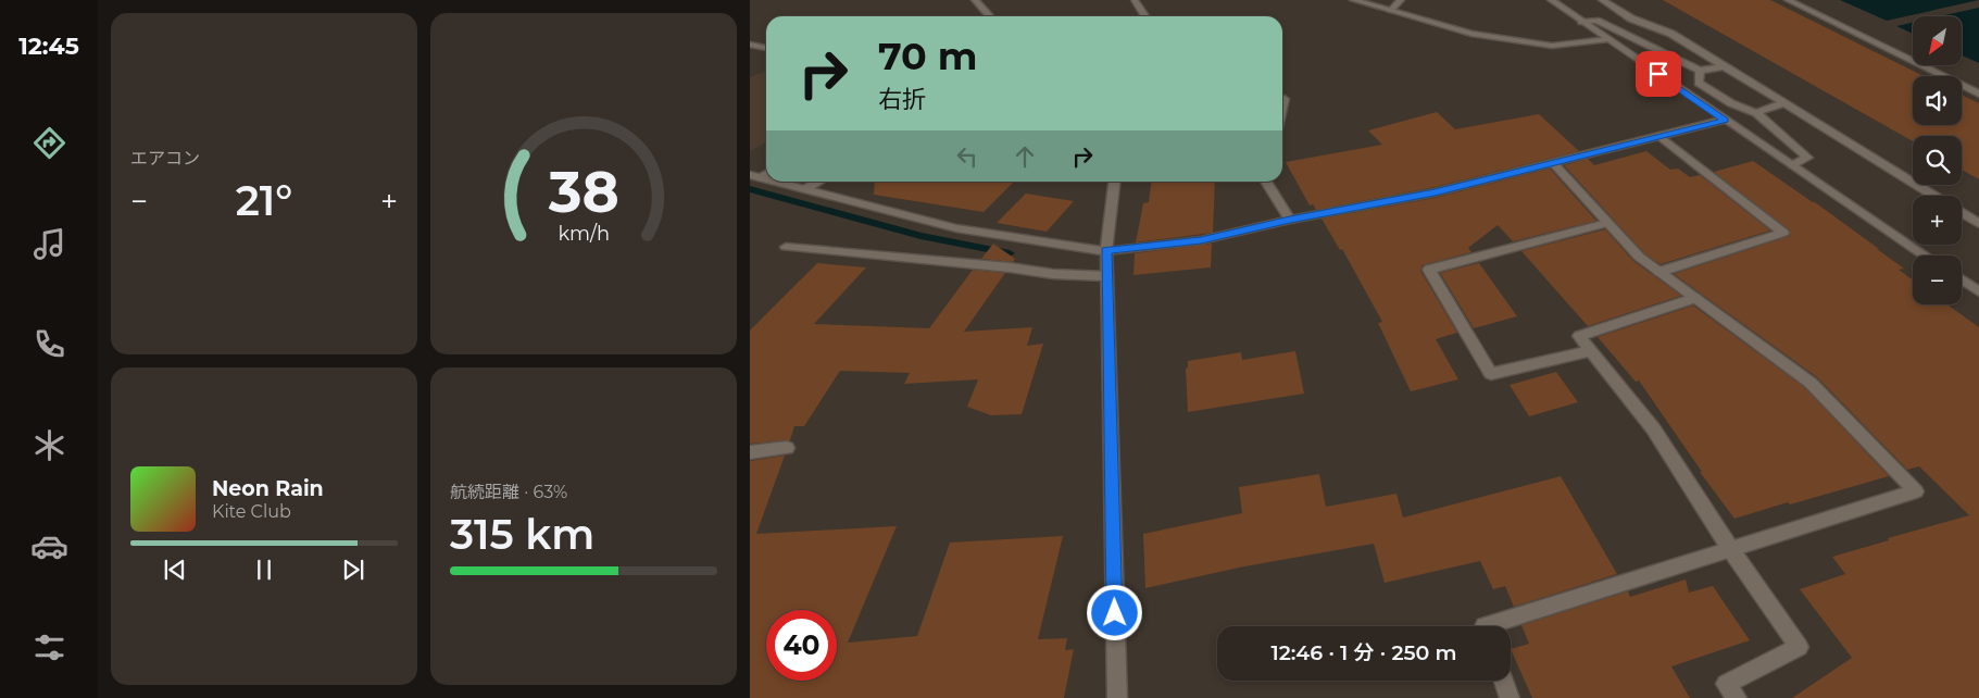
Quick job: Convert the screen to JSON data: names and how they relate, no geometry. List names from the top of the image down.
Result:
{
  "north": "bottom left",
  "page": {
    "tabs": "12:45",
    "tile": [
      "エアコン",
      ["航続距離 · 63%", "315 km"]
    ],
    "map_buttons": ["+", "−"],
    "turn": ["70 m", "右折"],
    "heat": ["−", "21°", "+"],
    "song": ["Neon Rain", "Kite Club"],
    "limit": "40",
    "trip": "12:46 · 1 分 · 250 m",
    "gauge": ["38", "km/h"]
  }
}
